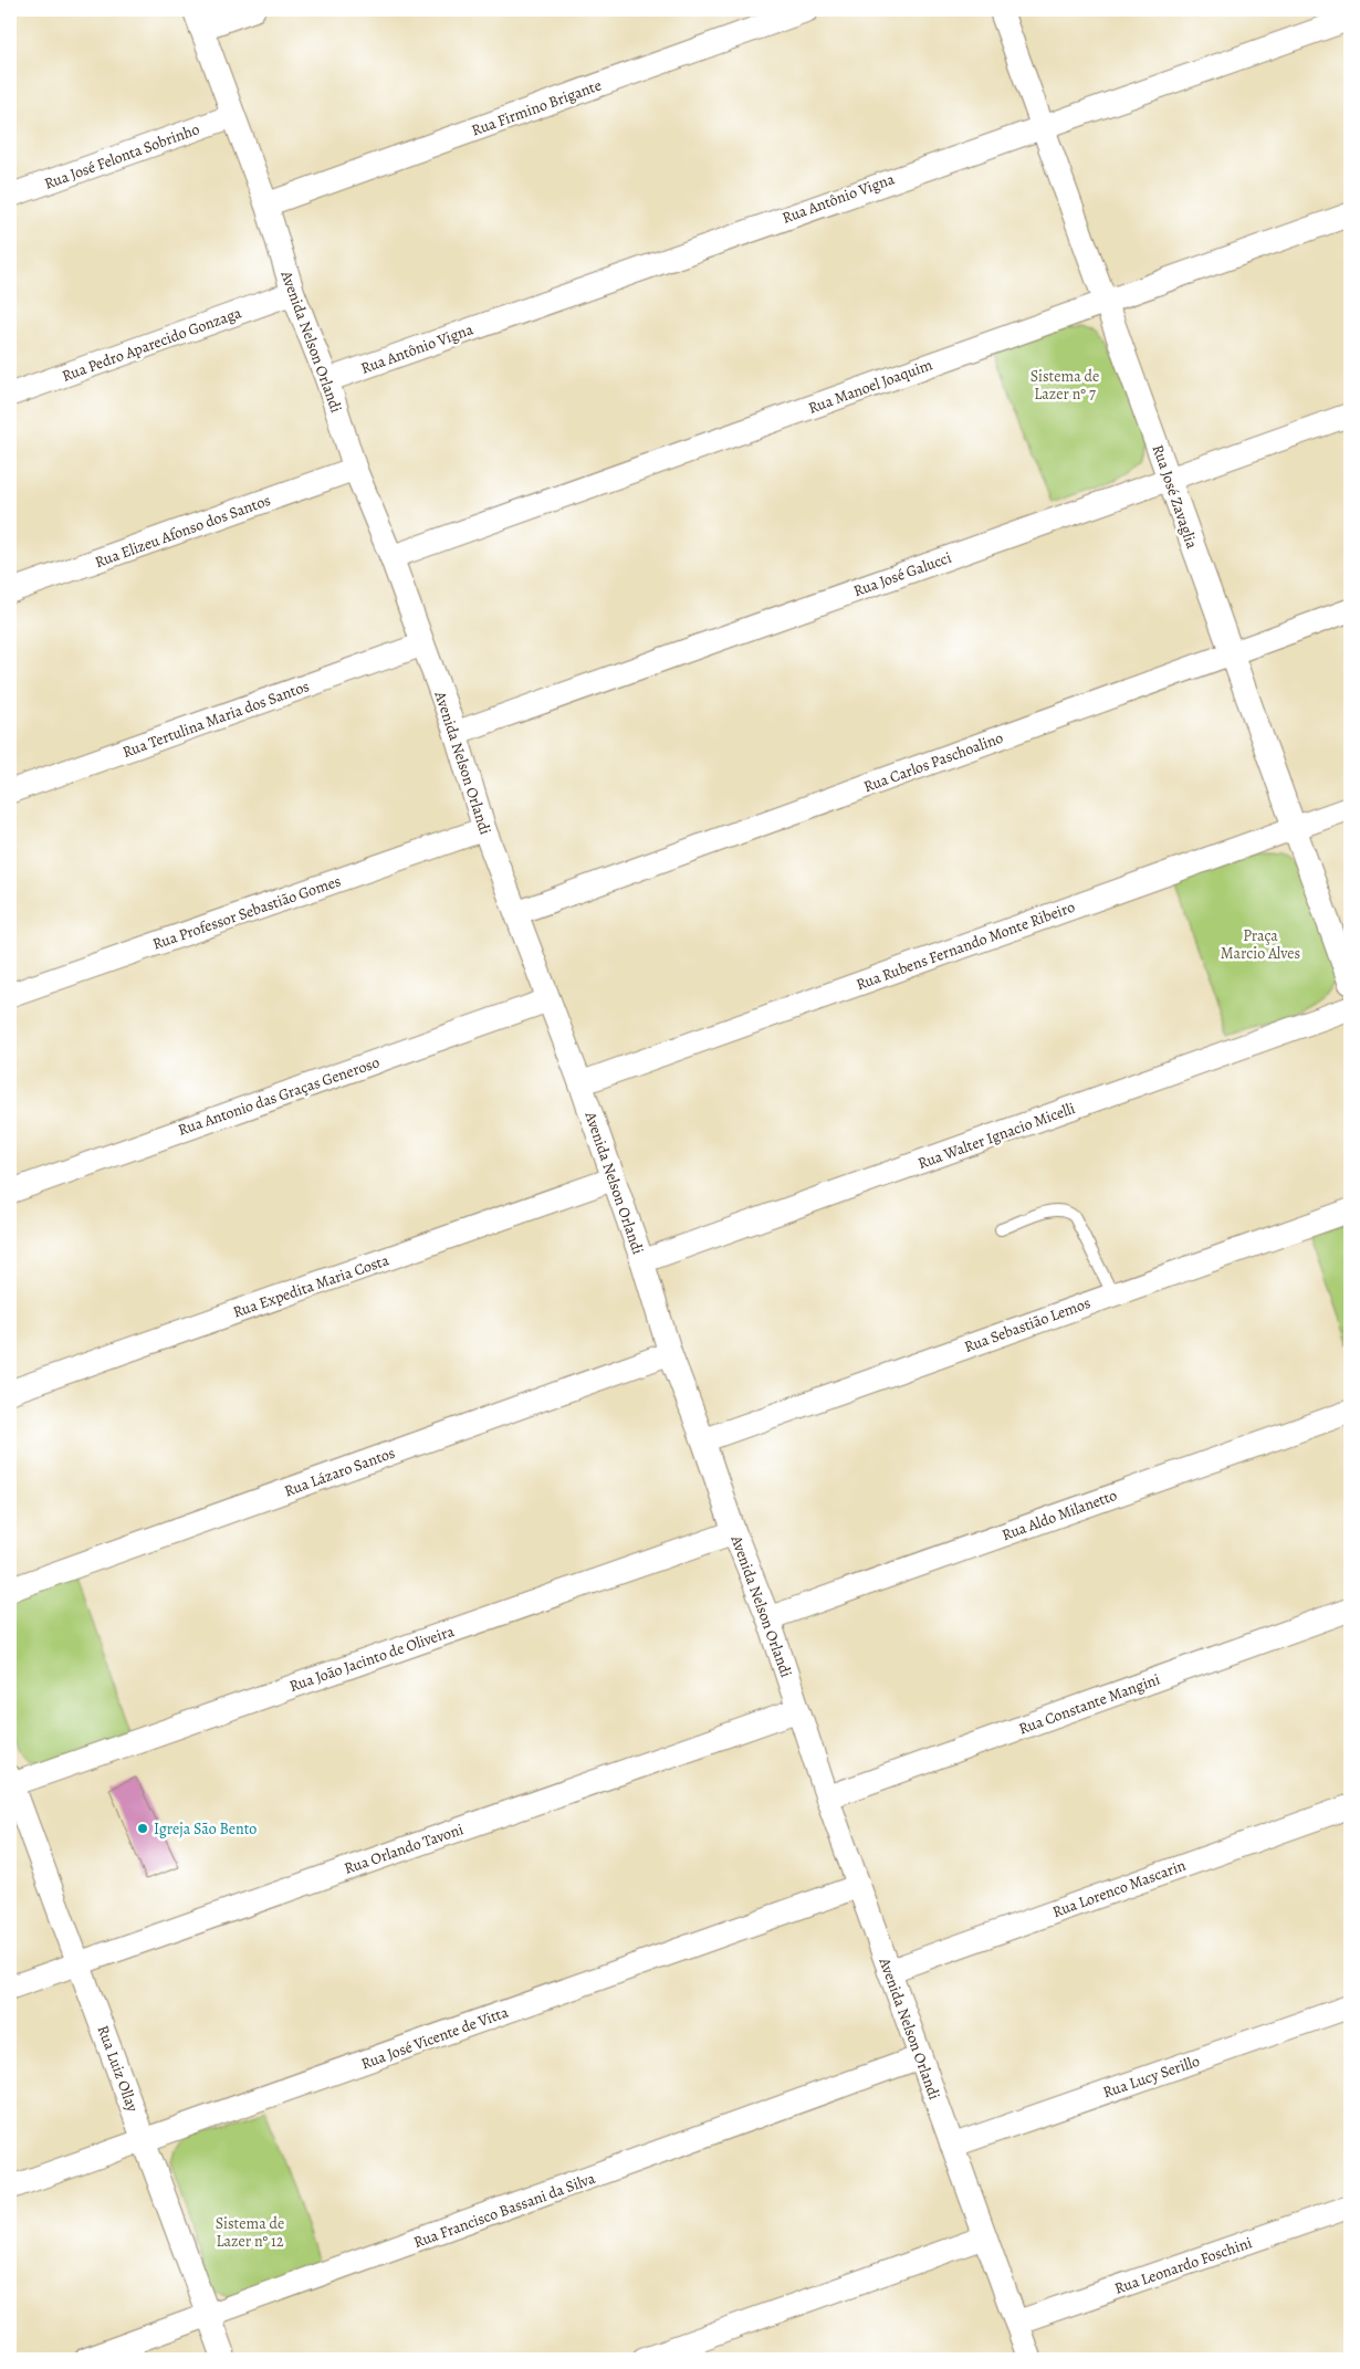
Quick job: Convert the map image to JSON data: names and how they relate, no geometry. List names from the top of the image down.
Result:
{
  "streets": {
    "street": [
      "Rua Firmino Brigante",
      "Rua José Felonta Sobrinho",
      "Rua Antônio Vigna",
      "Avenida Nelson Orlandi",
      "Rua Pedro Aparecido Gonzaga",
      "Rua Manoel Joaquim",
      "Rua José Zavaglia",
      "Rua Elizeu Afonso dos Santos",
      "Rua José Galucci",
      "Rua Tertulina Maria dos Santos",
      "Rua Carlos Paschoalino",
      "Rua Professor Sebastião Gomes",
      "Rua Rubens Fernando Monte Ribeiro",
      "Rua Antonio das Graças Generoso",
      "Rua Walter Ignacio Micelli",
      "Rua Expedita Maria Costa",
      "Rua Sebastião Lemos",
      "Rua Lázaro Santos",
      "Rua Aldo Milanetto",
      "Rua João Jacinto de Oliveira",
      "Rua Constante Mangini",
      "Rua Orlando Tavoni",
      "Rua Lorenco Mascarin",
      "Rua José Vicente de Vitta",
      "Rua Luiz Ollay",
      "Rua Lucy Serillo",
      "Rua Francisco Bassani da Silva",
      "Rua Leonardo Foschini"
    ]
  },
  "crossings": [
    ["Rua Firmino Brigante", "Avenida Nelson Orlandi"],
    ["Rua José Felonta Sobrinho", "Avenida Nelson Orlandi"],
    ["Rua Antônio Vigna", "Avenida Nelson Orlandi"],
    ["Rua Antônio Vigna", "Rua José Zavaglia"],
    ["Avenida Nelson Orlandi", "Rua Pedro Aparecido Gonzaga"],
    ["Avenida Nelson Orlandi", "Rua Manoel Joaquim"],
    ["Avenida Nelson Orlandi", "Rua Elizeu Afonso dos Santos"],
    ["Avenida Nelson Orlandi", "Rua José Galucci"],
    ["Avenida Nelson Orlandi", "Rua Tertulina Maria dos Santos"],
    ["Avenida Nelson Orlandi", "Rua Carlos Paschoalino"],
    ["Avenida Nelson Orlandi", "Rua Professor Sebastião Gomes"],
    ["Avenida Nelson Orlandi", "Rua Rubens Fernando Monte Ribeiro"],
    ["Avenida Nelson Orlandi", "Rua Antonio das Graças Generoso"],
    ["Avenida Nelson Orlandi", "Rua Walter Ignacio Micelli"],
    ["Avenida Nelson Orlandi", "Rua Expedita Maria Costa"],
    ["Avenida Nelson Orlandi", "Rua Sebastião Lemos"],
    ["Avenida Nelson Orlandi", "Rua Lázaro Santos"],
    ["Avenida Nelson Orlandi", "Rua Aldo Milanetto"],
    ["Avenida Nelson Orlandi", "Rua João Jacinto de Oliveira"],
    ["Avenida Nelson Orlandi", "Rua Constante Mangini"],
    ["Avenida Nelson Orlandi", "Rua Orlando Tavoni"],
    ["Avenida Nelson Orlandi", "Rua Lorenco Mascarin"],
    ["Avenida Nelson Orlandi", "Rua José Vicente de Vitta"],
    ["Avenida Nelson Orlandi", "Rua Lucy Serillo"],
    ["Avenida Nelson Orlandi", "Rua Francisco Bassani da Silva"],
    ["Avenida Nelson Orlandi", "Rua Leonardo Foschini"],
    ["Rua Manoel Joaquim", "Rua José Zavaglia"],
    ["Rua José Zavaglia", "Rua José Galucci"],
    ["Rua José Zavaglia", "Rua Carlos Paschoalino"],
    ["Rua José Zavaglia", "Rua Rubens Fernando Monte Ribeiro"],
    ["Rua João Jacinto de Oliveira", "Rua Luiz Ollay"],
    ["Rua Orlando Tavoni", "Rua Luiz Ollay"],
    ["Rua José Vicente de Vitta", "Rua Luiz Ollay"],
    ["Rua Luiz Ollay", "Rua Francisco Bassani da Silva"]
  ],
  "parks": ["Sistema de Lazer nº 7", "Praça Marcio Alves", "Sistema de Lazer nº 12"],
  "places": ["Igreja São Bento"]
}
